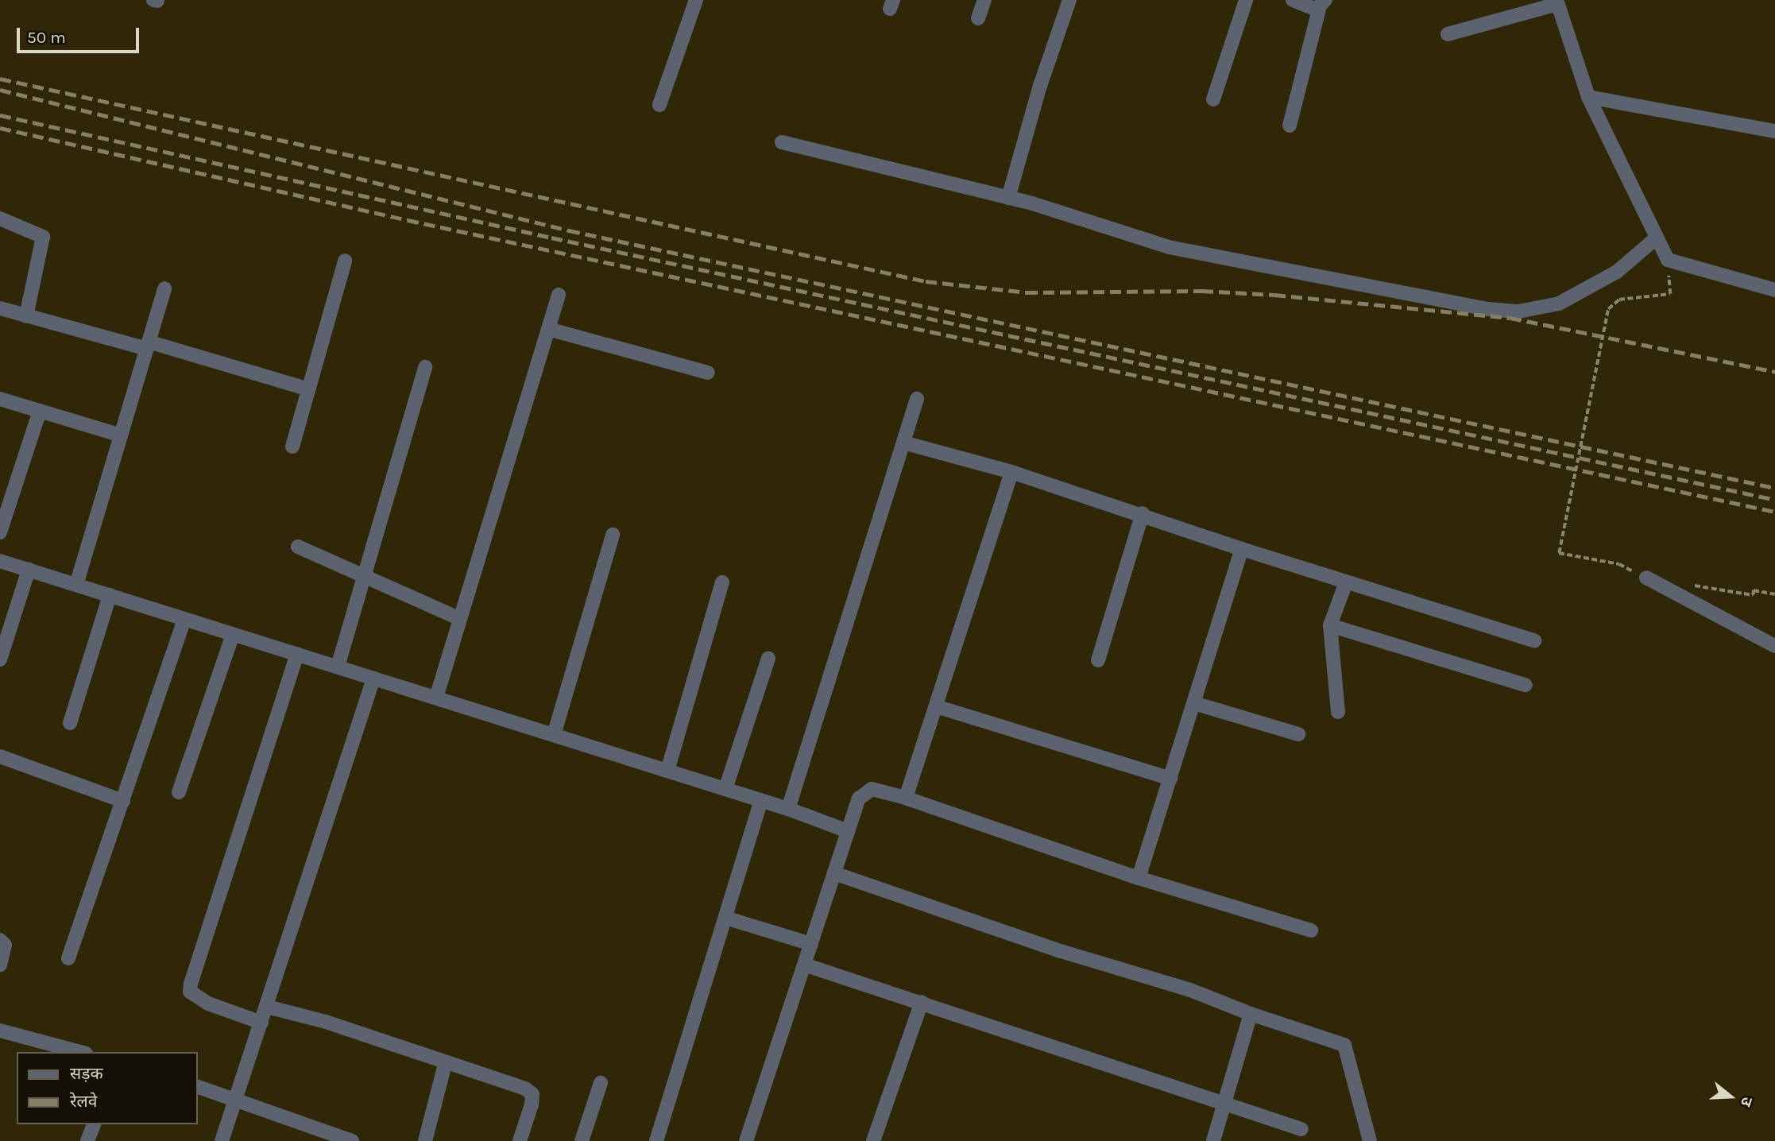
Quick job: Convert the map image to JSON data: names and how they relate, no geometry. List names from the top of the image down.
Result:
{
  "legend": ["सड़क", "रेलवे"],
  "scale_bar": "50 m",
  "north": "right"
}
